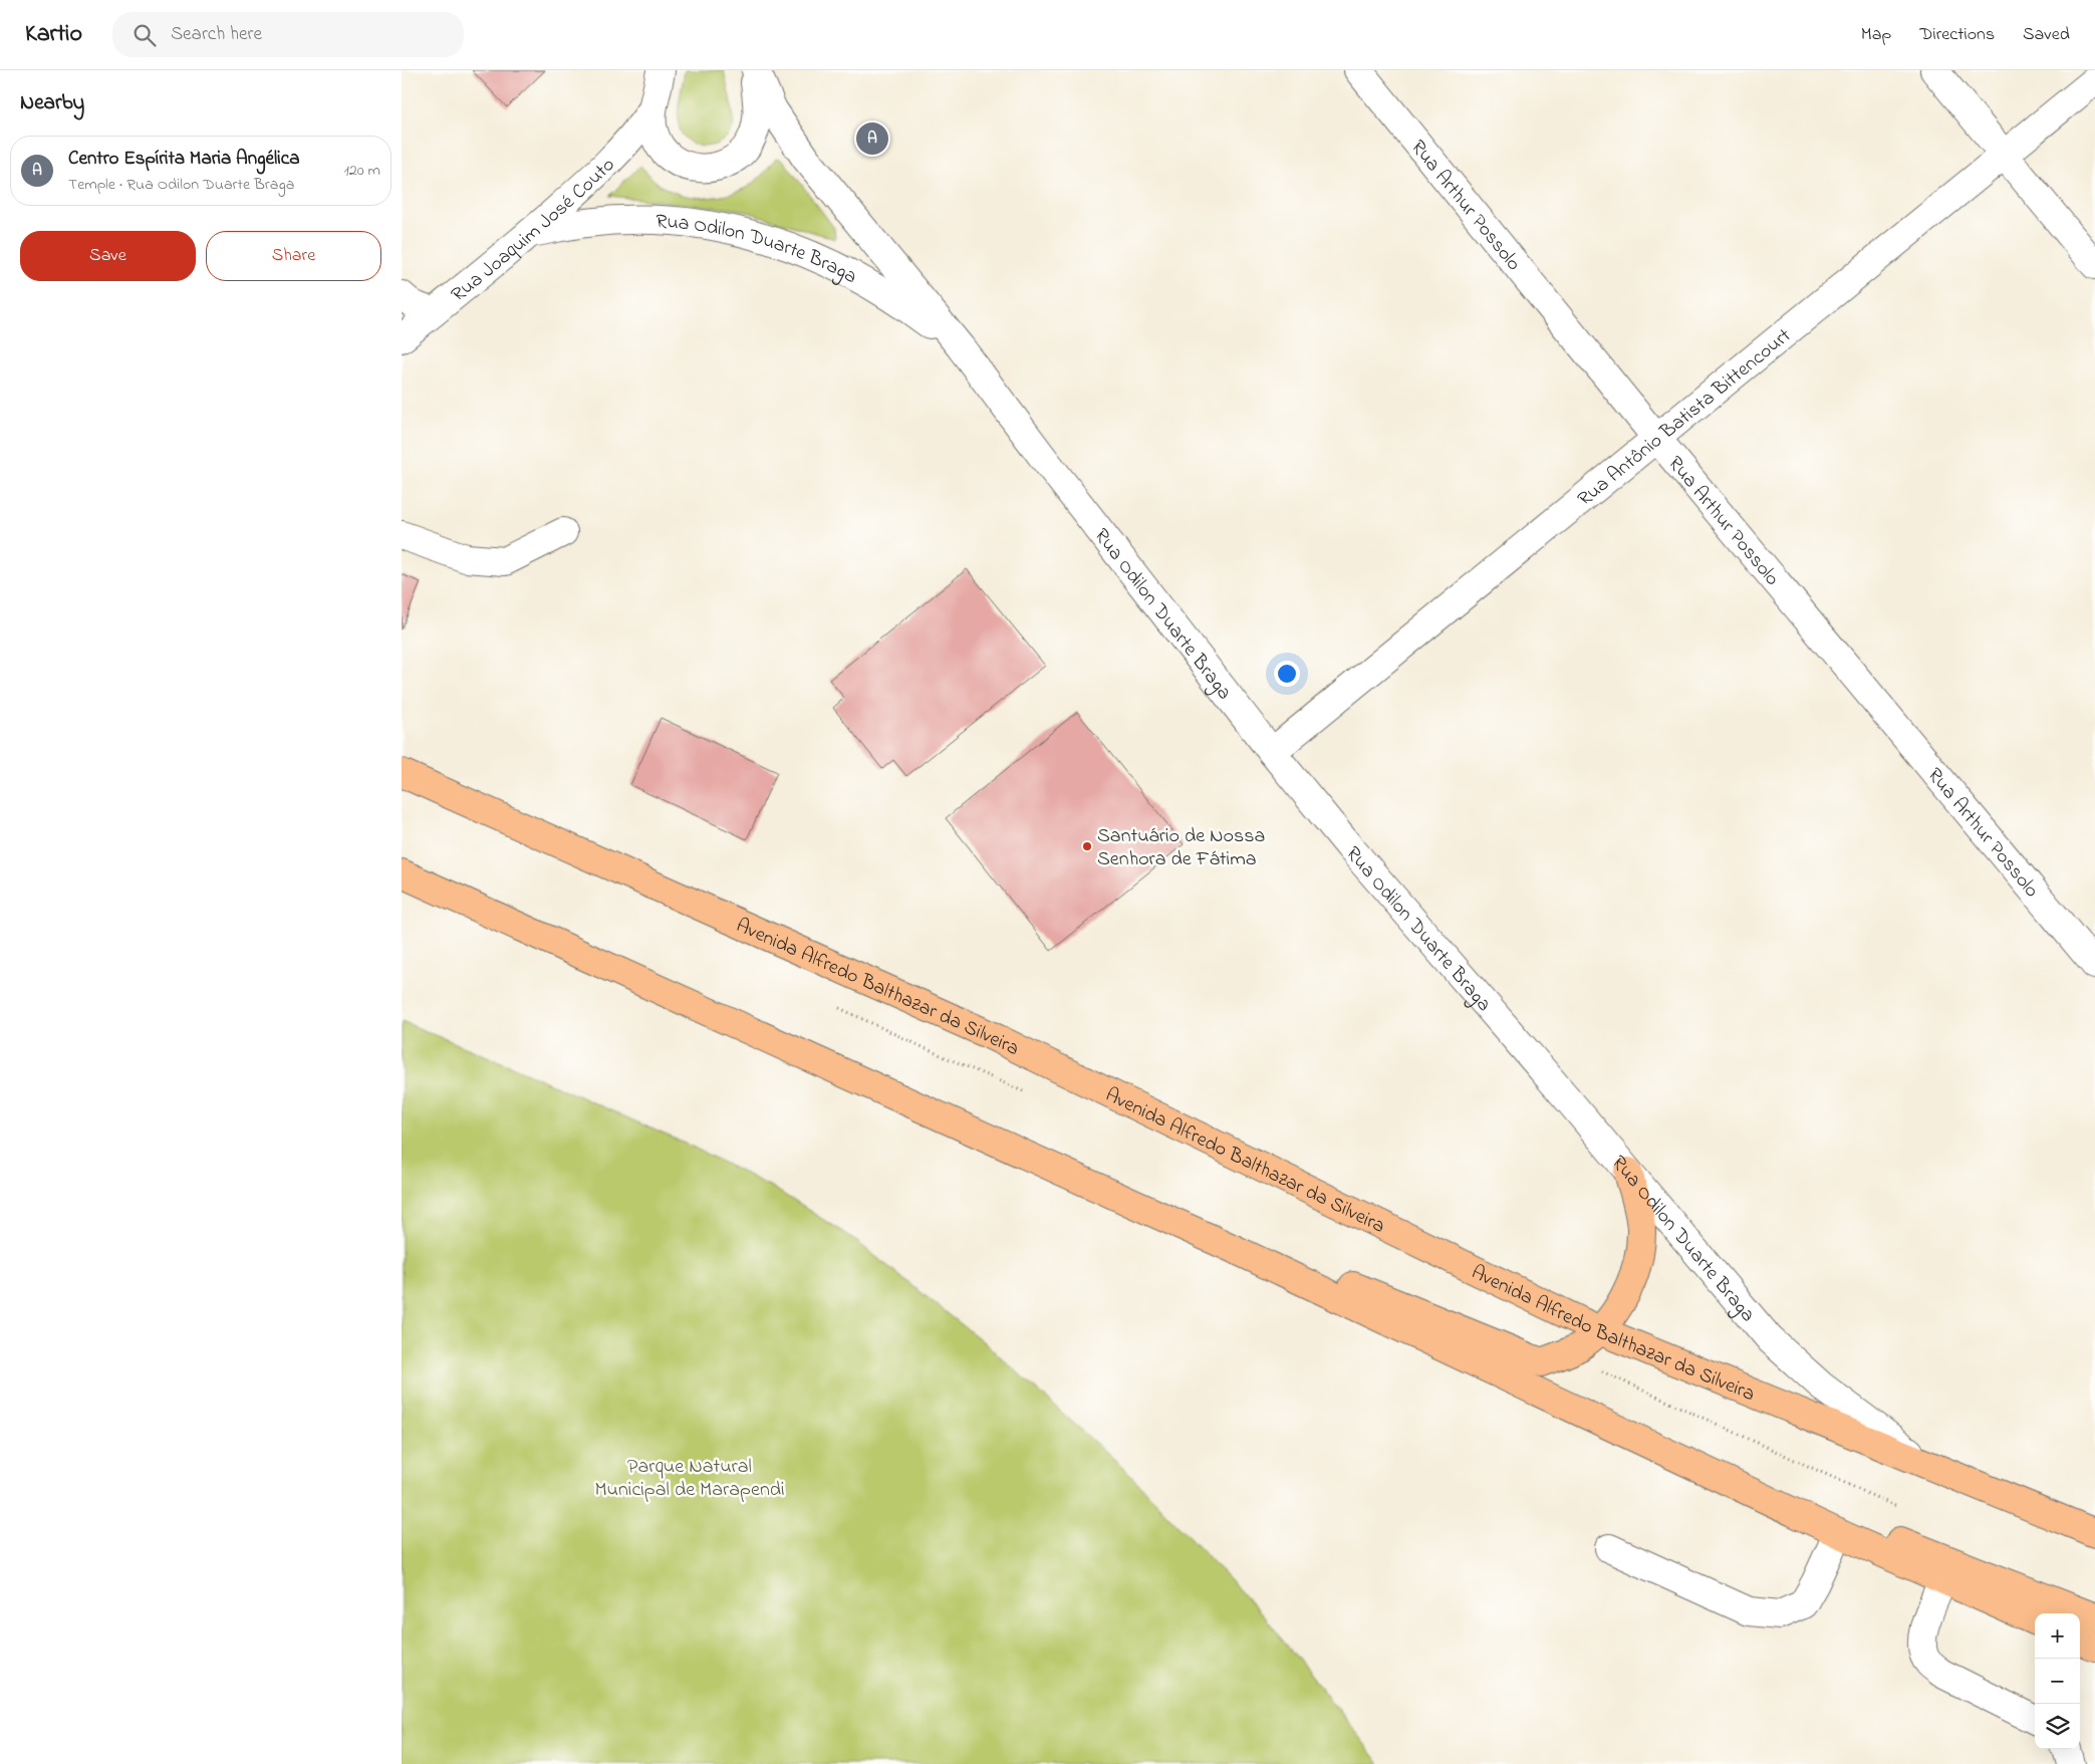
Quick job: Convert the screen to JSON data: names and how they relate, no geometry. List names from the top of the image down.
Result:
{
  "streets": {
    "main road": ["Avenida Alfredo Balthazar da Silveira"],
    "street": [
      "Rua Arthur Possolo",
      "Rua Joaquim José Couto",
      "Rua Odilon Duarte Braga",
      "Rua Antônio Batista Bittencourt"
    ]
  },
  "crossings": [
    ["Rua Arthur Possolo", "Rua Antônio Batista Bittencourt"],
    ["Rua Joaquim José Couto", "Rua Odilon Duarte Braga"],
    ["Rua Odilon Duarte Braga", "Rua Antônio Batista Bittencourt"],
    ["Rua Odilon Duarte Braga", "Avenida Alfredo Balthazar da Silveira"]
  ],
  "parks": ["Parque Natural Municipal de Marapendi"],
  "places": ["Santuário de Nossa Senhora de Fátima"],
  "page": {
    "header": "Kartio",
    "search": "Search here",
    "nav": ["Map", "Directions", "Saved"],
    "heading": "Nearby",
    "pins": "A",
    "list": [
      {
        "mark": "A",
        "name": "Centro Espírita Maria Angélica",
        "note": "Temple · Rua Odilon Duarte Braga",
        "value": "120 m"
      }
    ],
    "buttons": ["Save", "Share"],
    "map_buttons": ["+", "−"]
  }
}
